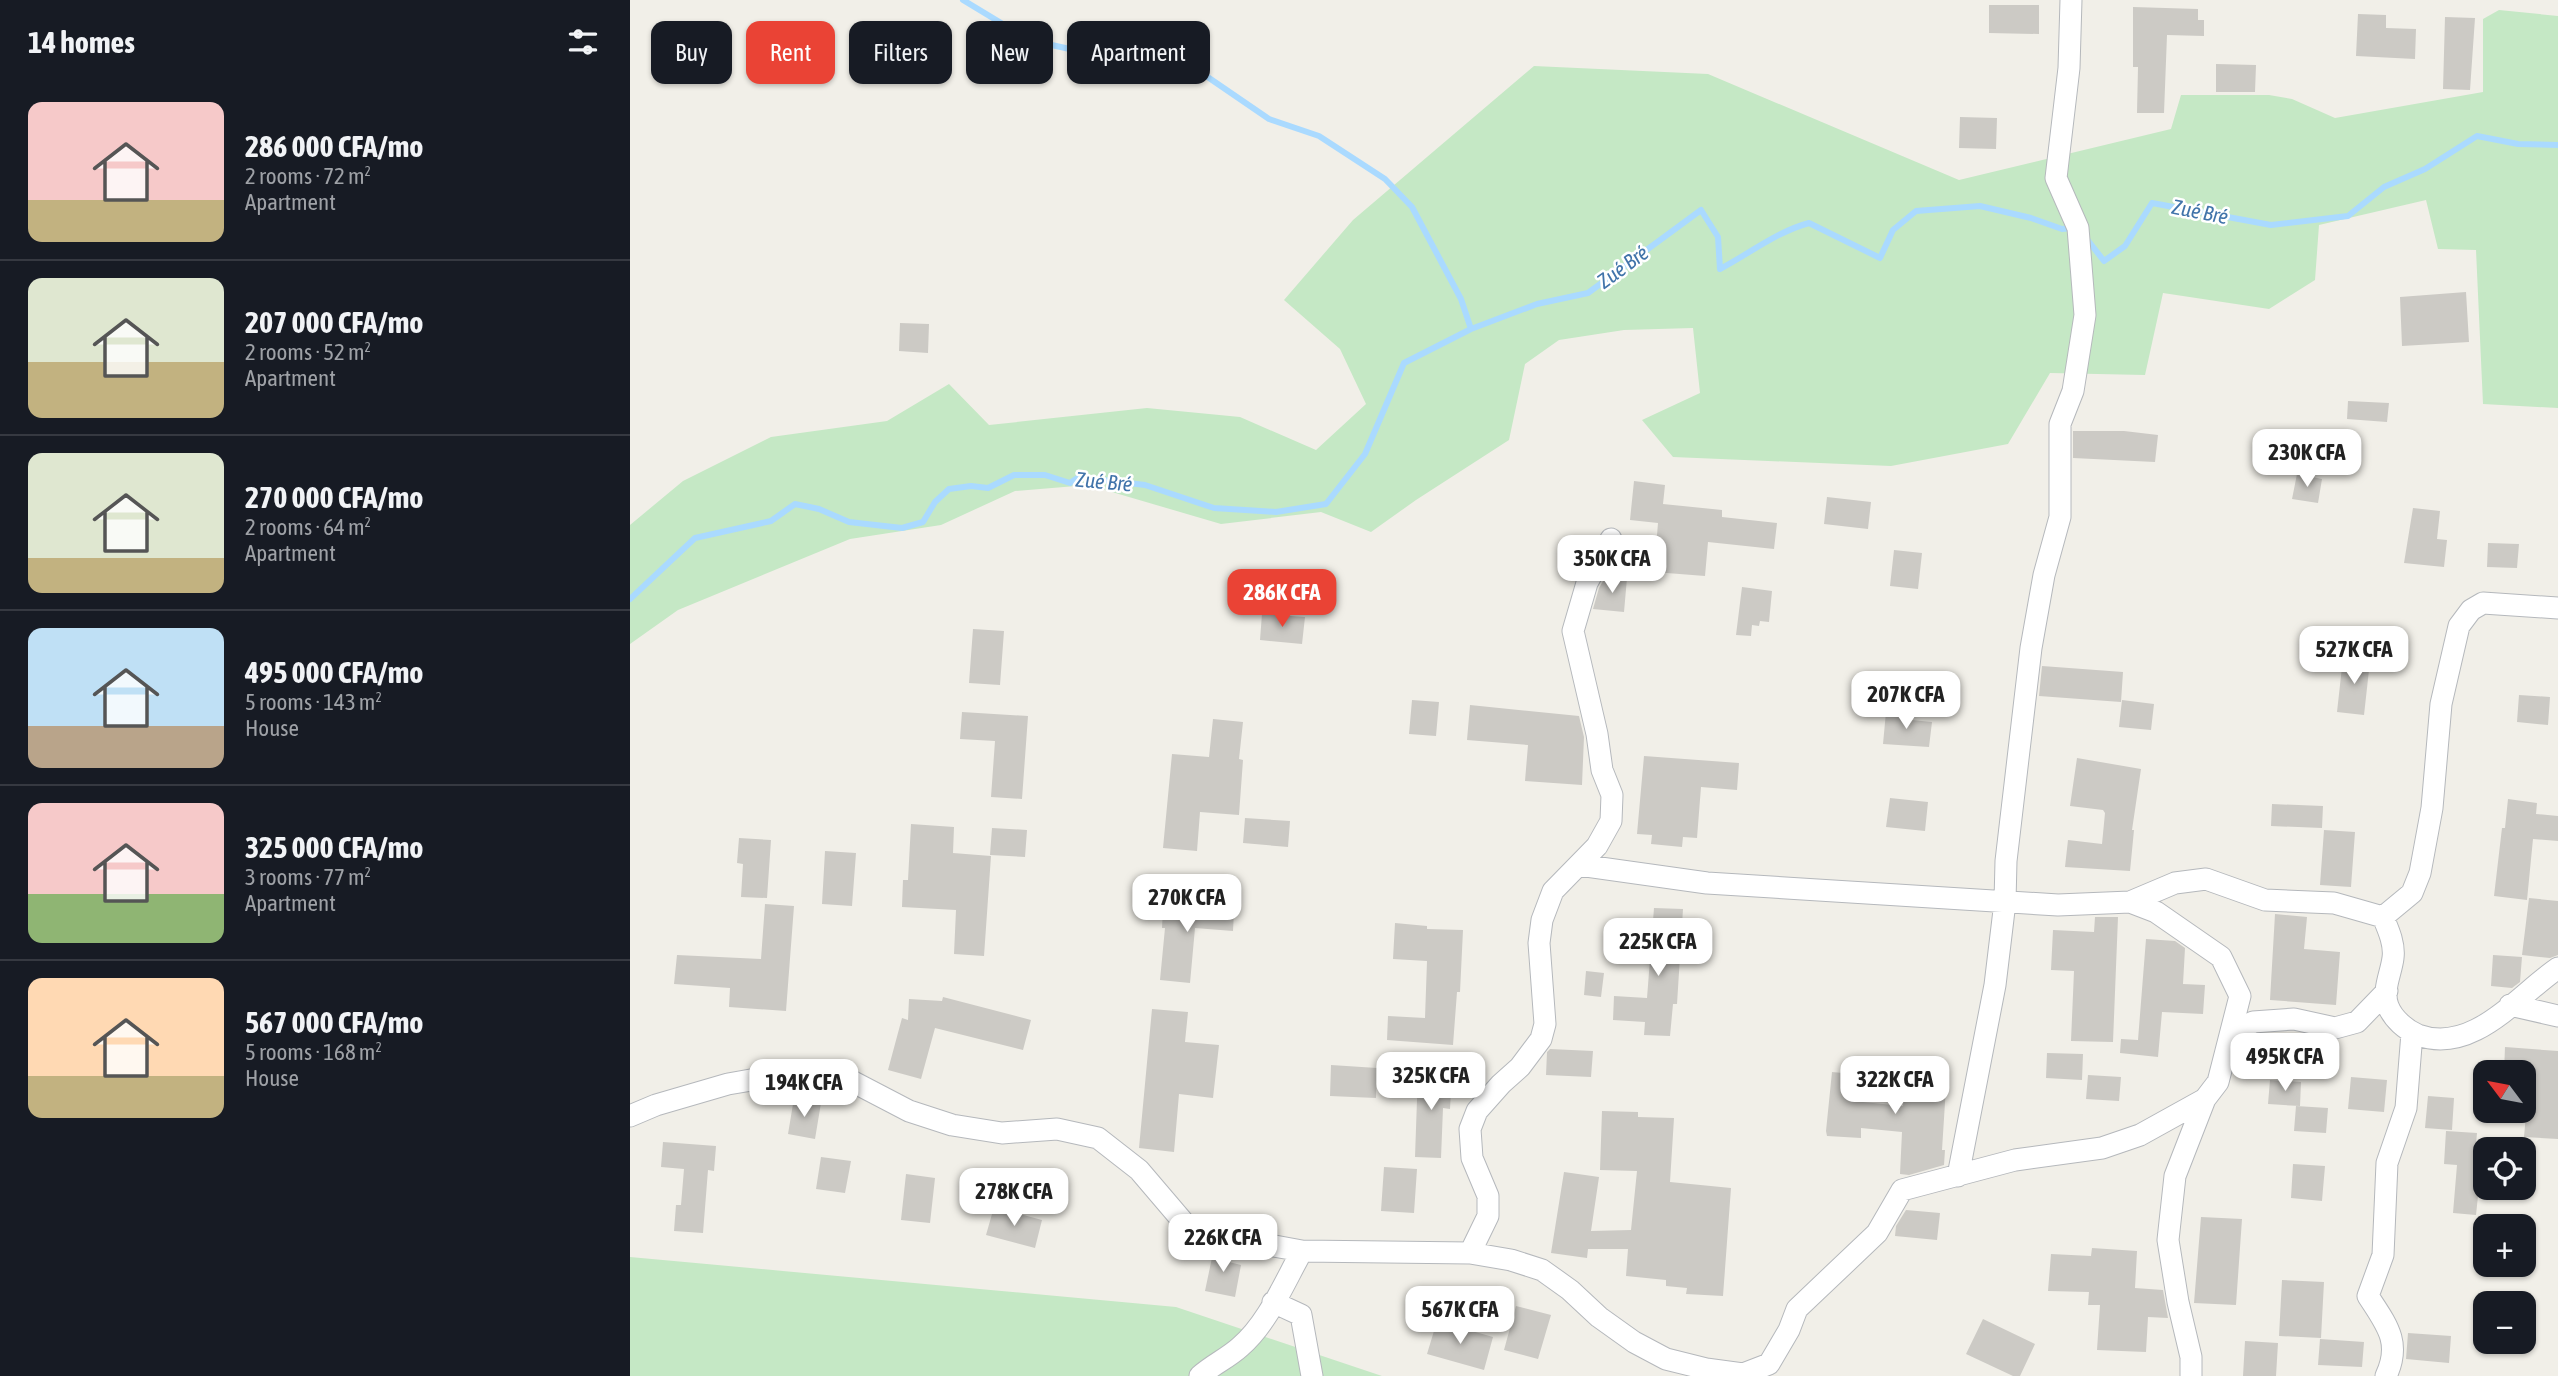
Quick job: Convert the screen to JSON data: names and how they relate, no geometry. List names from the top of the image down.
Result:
{
  "water": ["Zué Bré"],
  "north": "top left",
  "page": {
    "heading": "14 homes",
    "chip": [
      "Buy",
      "Rent",
      "Filters",
      "New",
      "Apartment"
    ],
    "list": [
      {
        "name": "286 000 CFA/mo",
        "note": "2 rooms · 72 m² · Apartment"
      },
      {
        "name": "207 000 CFA/mo",
        "note": "2 rooms · 52 m² · Apartment"
      },
      {
        "name": "270 000 CFA/mo",
        "note": "2 rooms · 64 m² · Apartment"
      },
      {
        "name": "495 000 CFA/mo",
        "note": "5 rooms · 143 m² · House"
      },
      {
        "name": "325 000 CFA/mo",
        "note": "3 rooms · 77 m² · Apartment"
      },
      {
        "name": "567 000 CFA/mo",
        "note": "5 rooms · 168 m² · House"
      }
    ],
    "price": [
      "230K CFA",
      "350K CFA",
      "286K CFA",
      "527K CFA",
      "207K CFA",
      "270K CFA",
      "225K CFA",
      "495K CFA",
      "325K CFA",
      "322K CFA",
      "194K CFA",
      "278K CFA",
      "226K CFA",
      "567K CFA"
    ],
    "map_buttons": ["+", "−"]
  }
}
